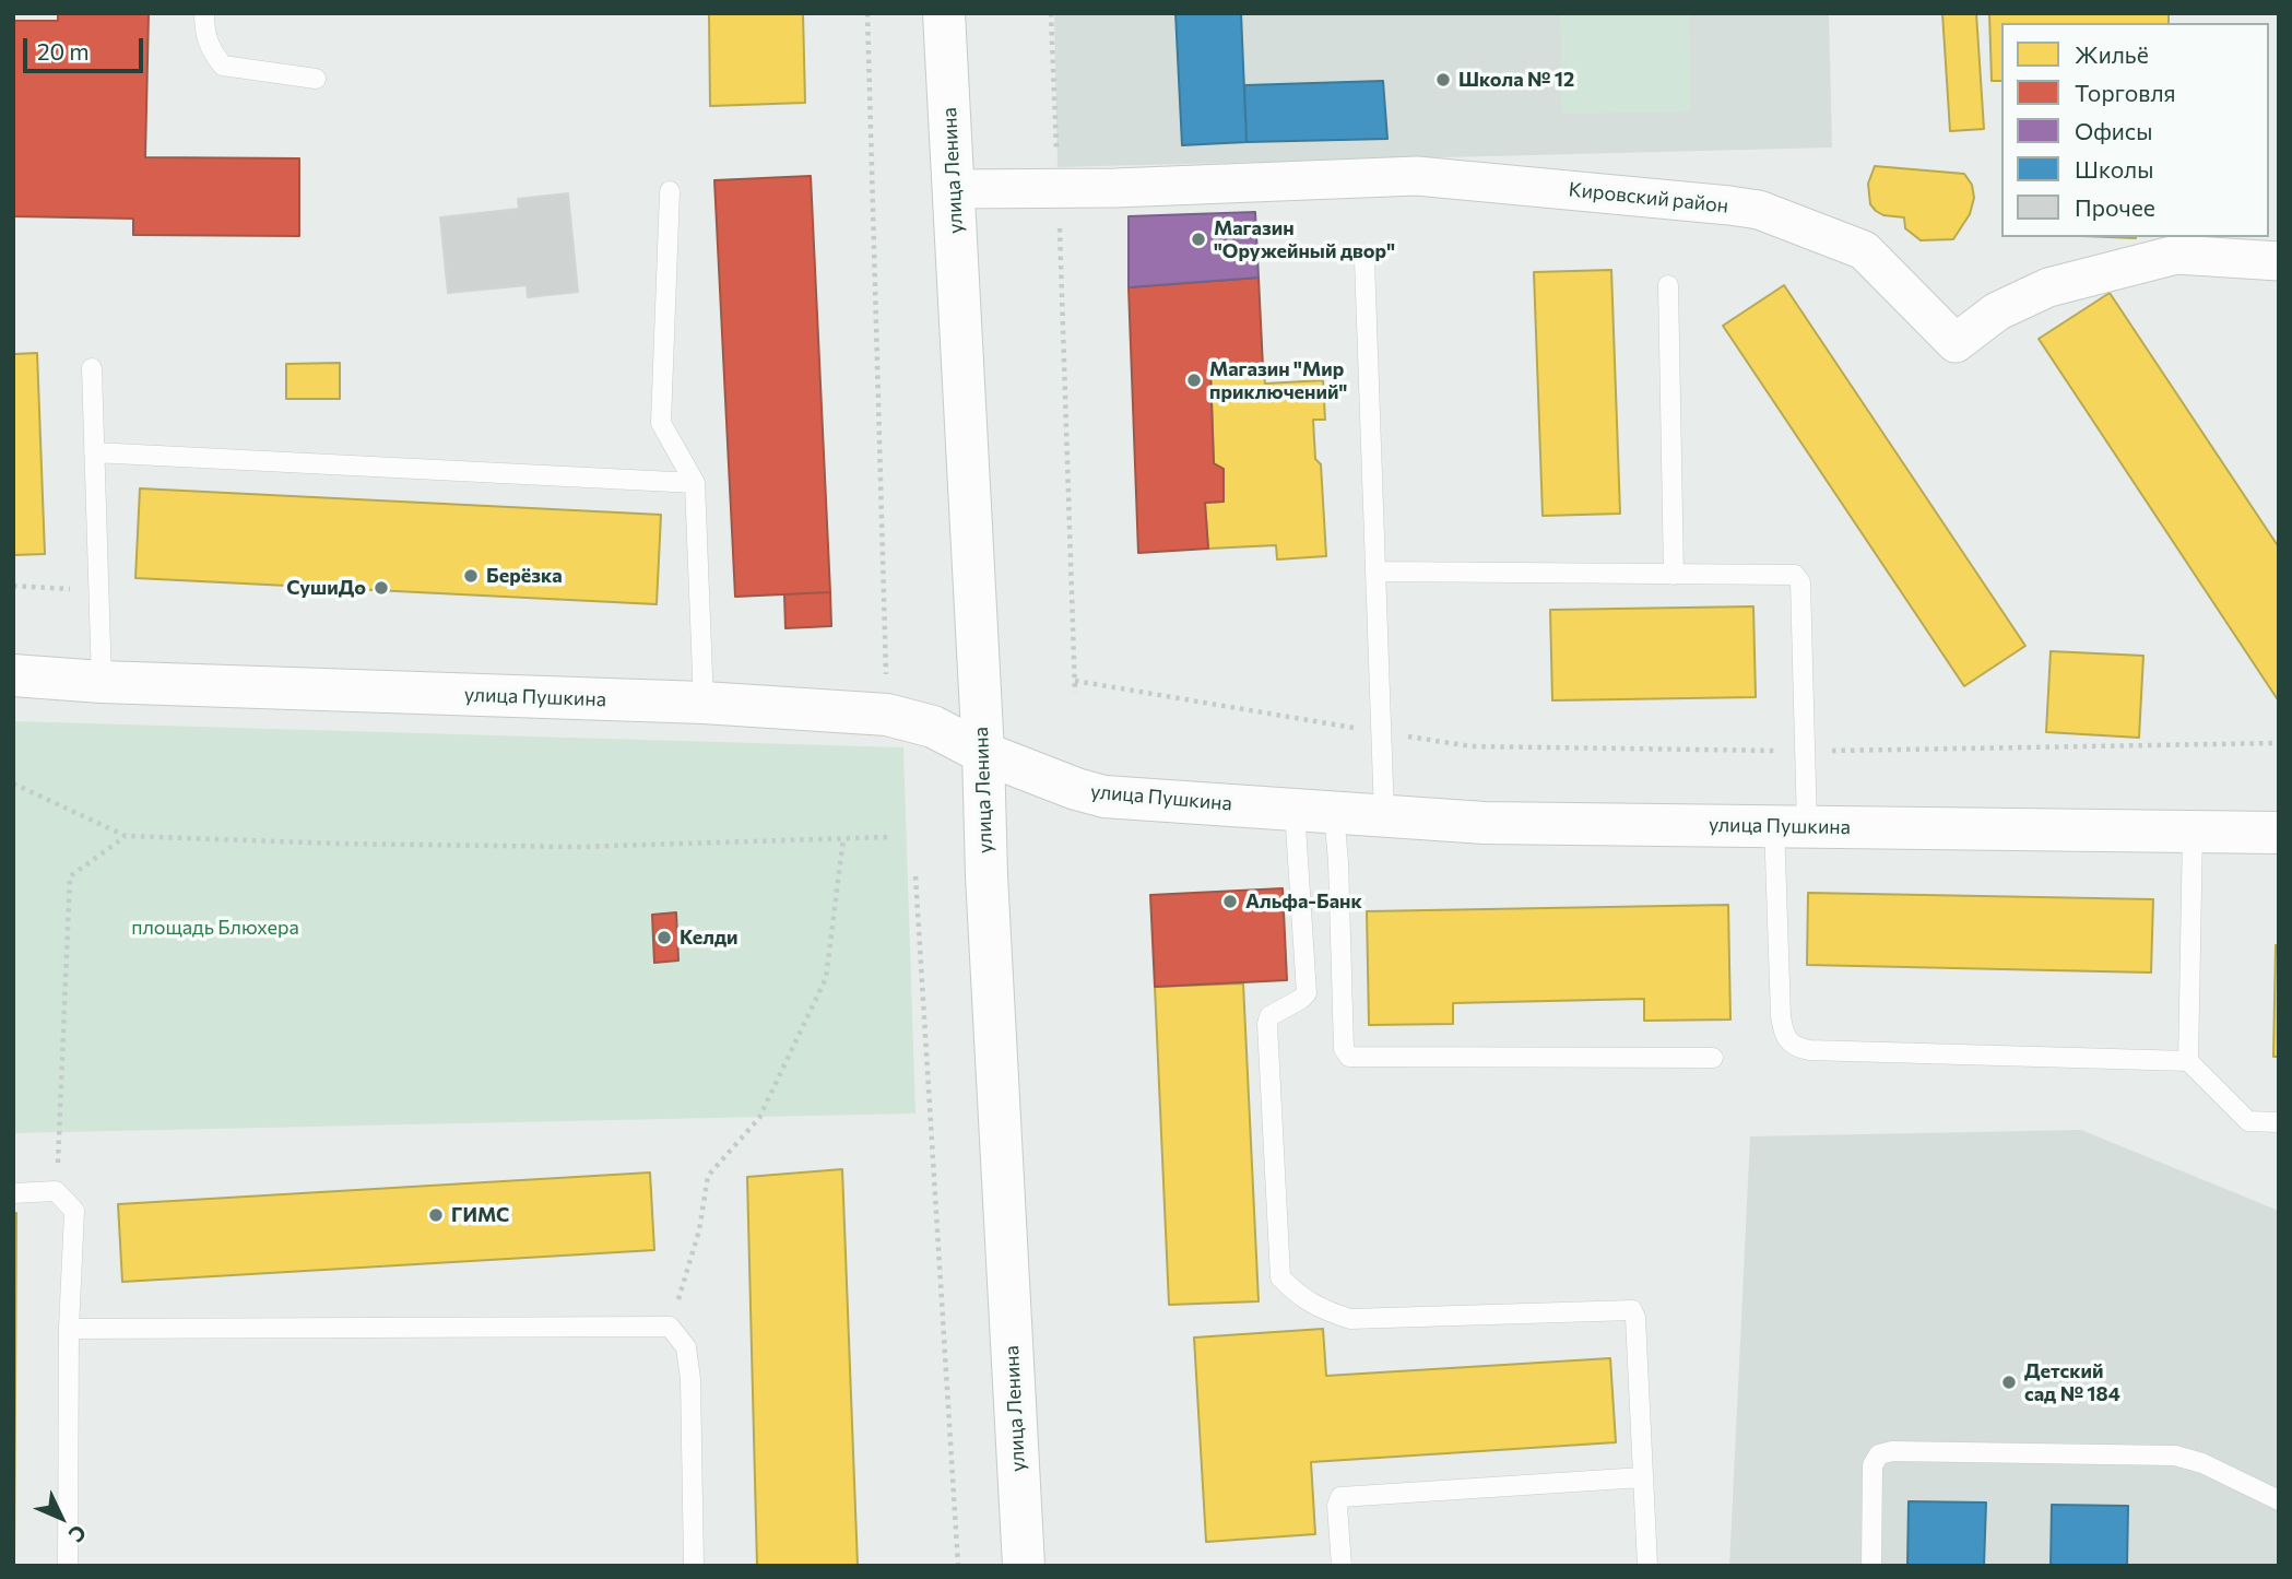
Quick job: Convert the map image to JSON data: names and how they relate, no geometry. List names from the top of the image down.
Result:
{
  "streets": {
    "street": ["улица Ленина", "Кировский район", "улица Пушкина"]
  },
  "crossings": [
    ["улица Ленина", "Кировский район"],
    ["улица Ленина", "улица Пушкина"]
  ],
  "parks": ["площадь Блюхера"],
  "places": [
    "Школа № 12",
    "Магазин \"Оружейный двор\"",
    "Магазин \"Мир приключений\"",
    "Берёзка",
    "СушиДо",
    "Альфа-Банк",
    "Келди",
    "ГИМС",
    "Детский сад № 184"
  ],
  "legend": [
    "Жильё",
    "Торговля",
    "Офисы",
    "Школы",
    "Прочее"
  ],
  "scale_bar": "20 m",
  "north": "bottom right"
}
